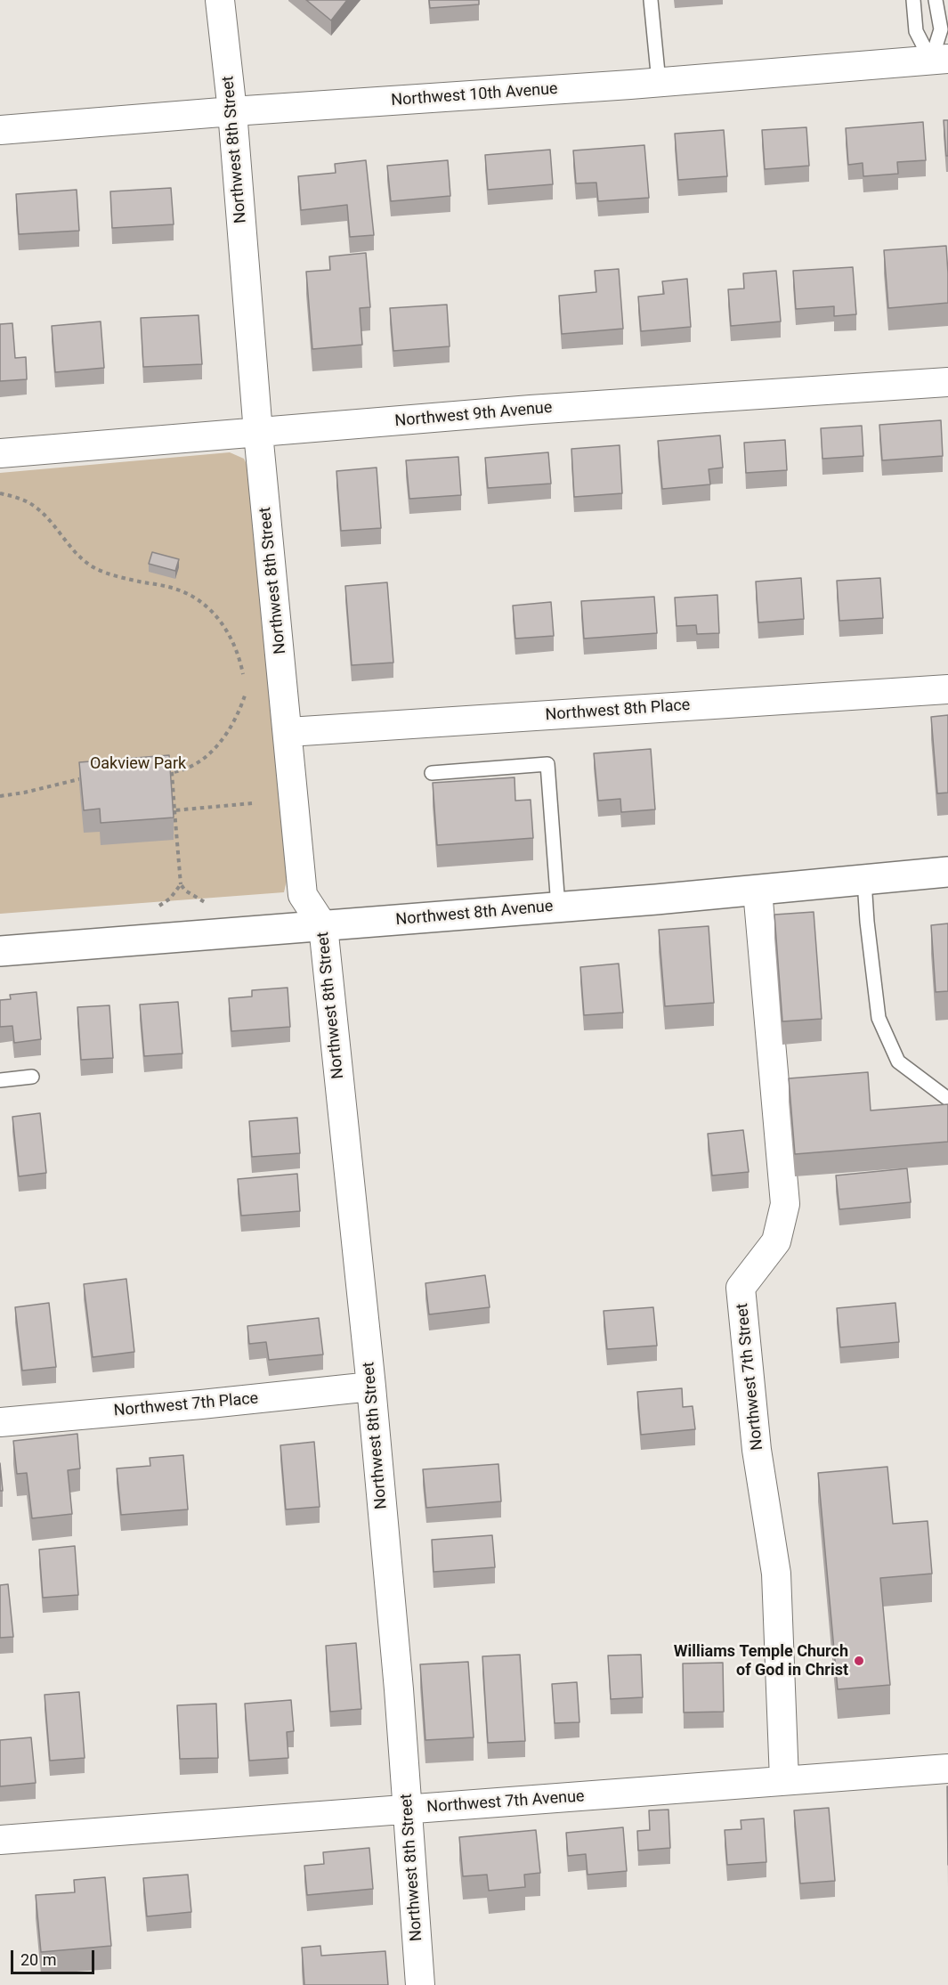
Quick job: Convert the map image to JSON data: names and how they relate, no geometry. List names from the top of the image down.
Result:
{
  "streets": {
    "street": [
      "Northwest 10th Avenue",
      "Northwest 8th Street",
      "Northwest 9th Avenue",
      "Northwest 8th Place",
      "Northwest 8th Avenue",
      "Northwest 7th Street",
      "Northwest 7th Place",
      "Northwest 7th Avenue"
    ]
  },
  "crossings": [
    ["Northwest 10th Avenue", "Northwest 8th Street"],
    ["Northwest 8th Street", "Northwest 9th Avenue"],
    ["Northwest 8th Street", "Northwest 8th Place"],
    ["Northwest 8th Street", "Northwest 8th Avenue"],
    ["Northwest 8th Street", "Northwest 7th Place"],
    ["Northwest 8th Street", "Northwest 7th Avenue"],
    ["Northwest 8th Avenue", "Northwest 7th Street"],
    ["Northwest 7th Street", "Northwest 7th Avenue"]
  ],
  "parks": ["Oakview Park"],
  "places": ["Williams Temple Church of God in Christ"],
  "scale_bar": "20 m"
}
